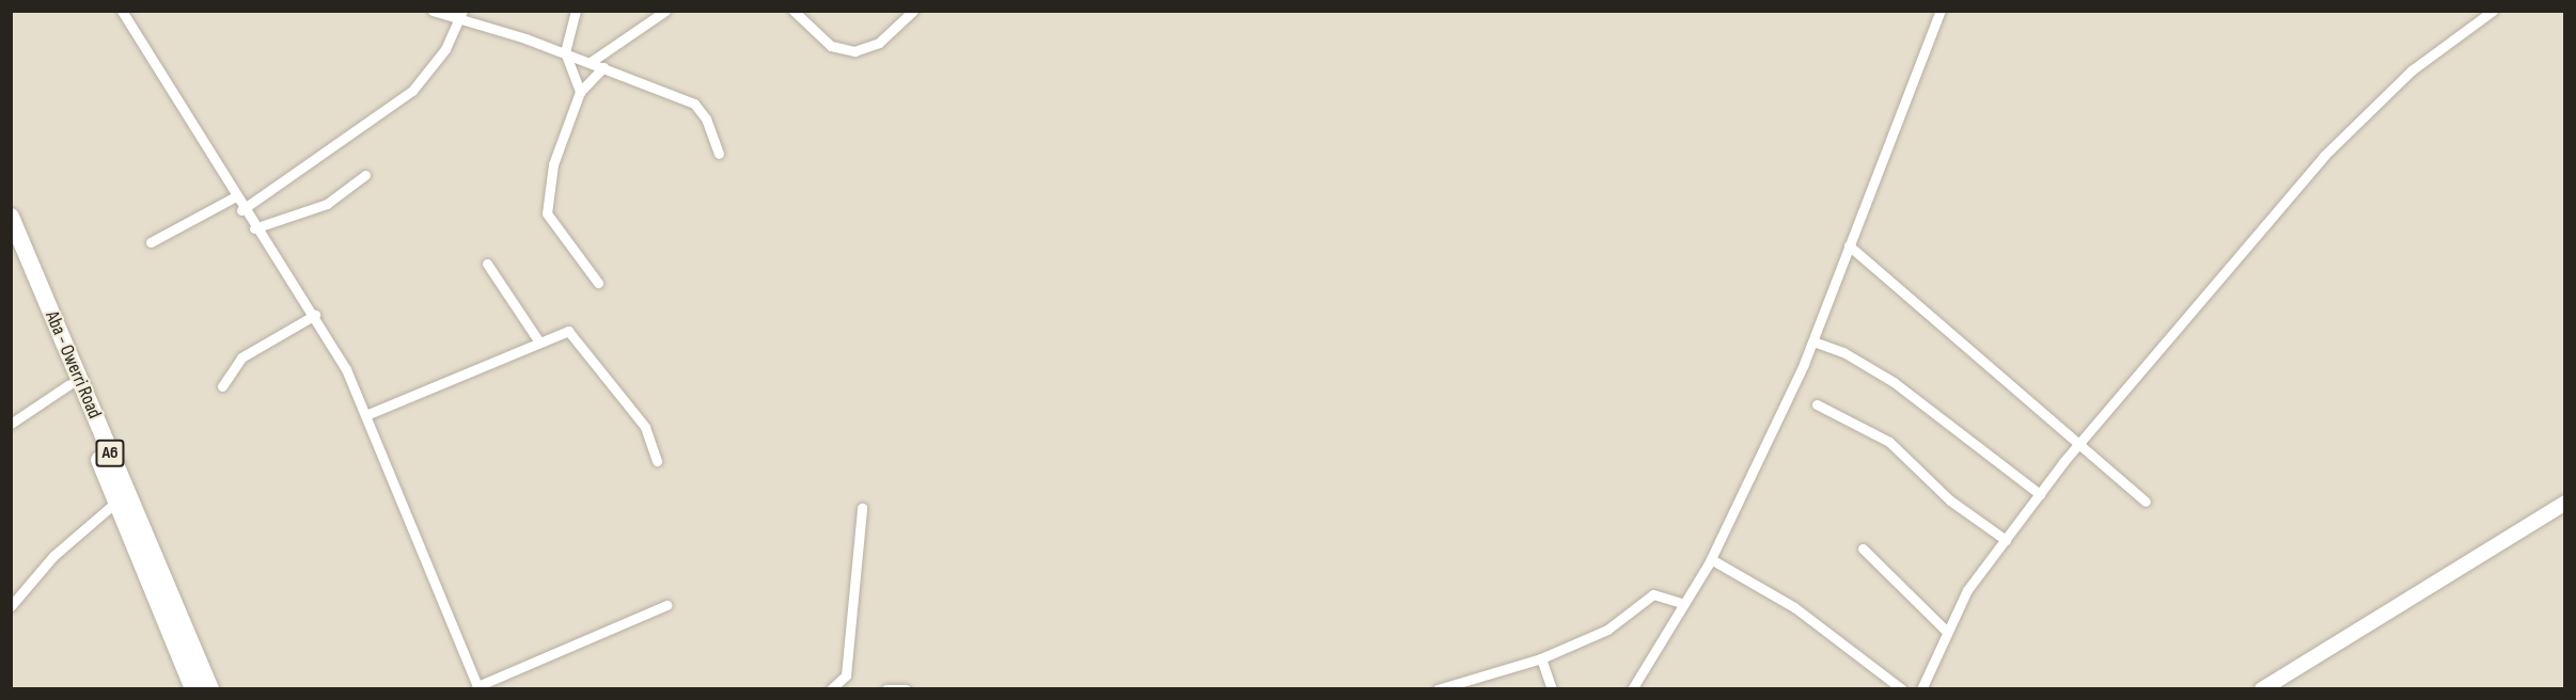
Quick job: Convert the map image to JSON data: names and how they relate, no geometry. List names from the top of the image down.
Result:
{
  "streets": {
    "highway": ["Aba - Owerri Road", "A6"]
  }
}
